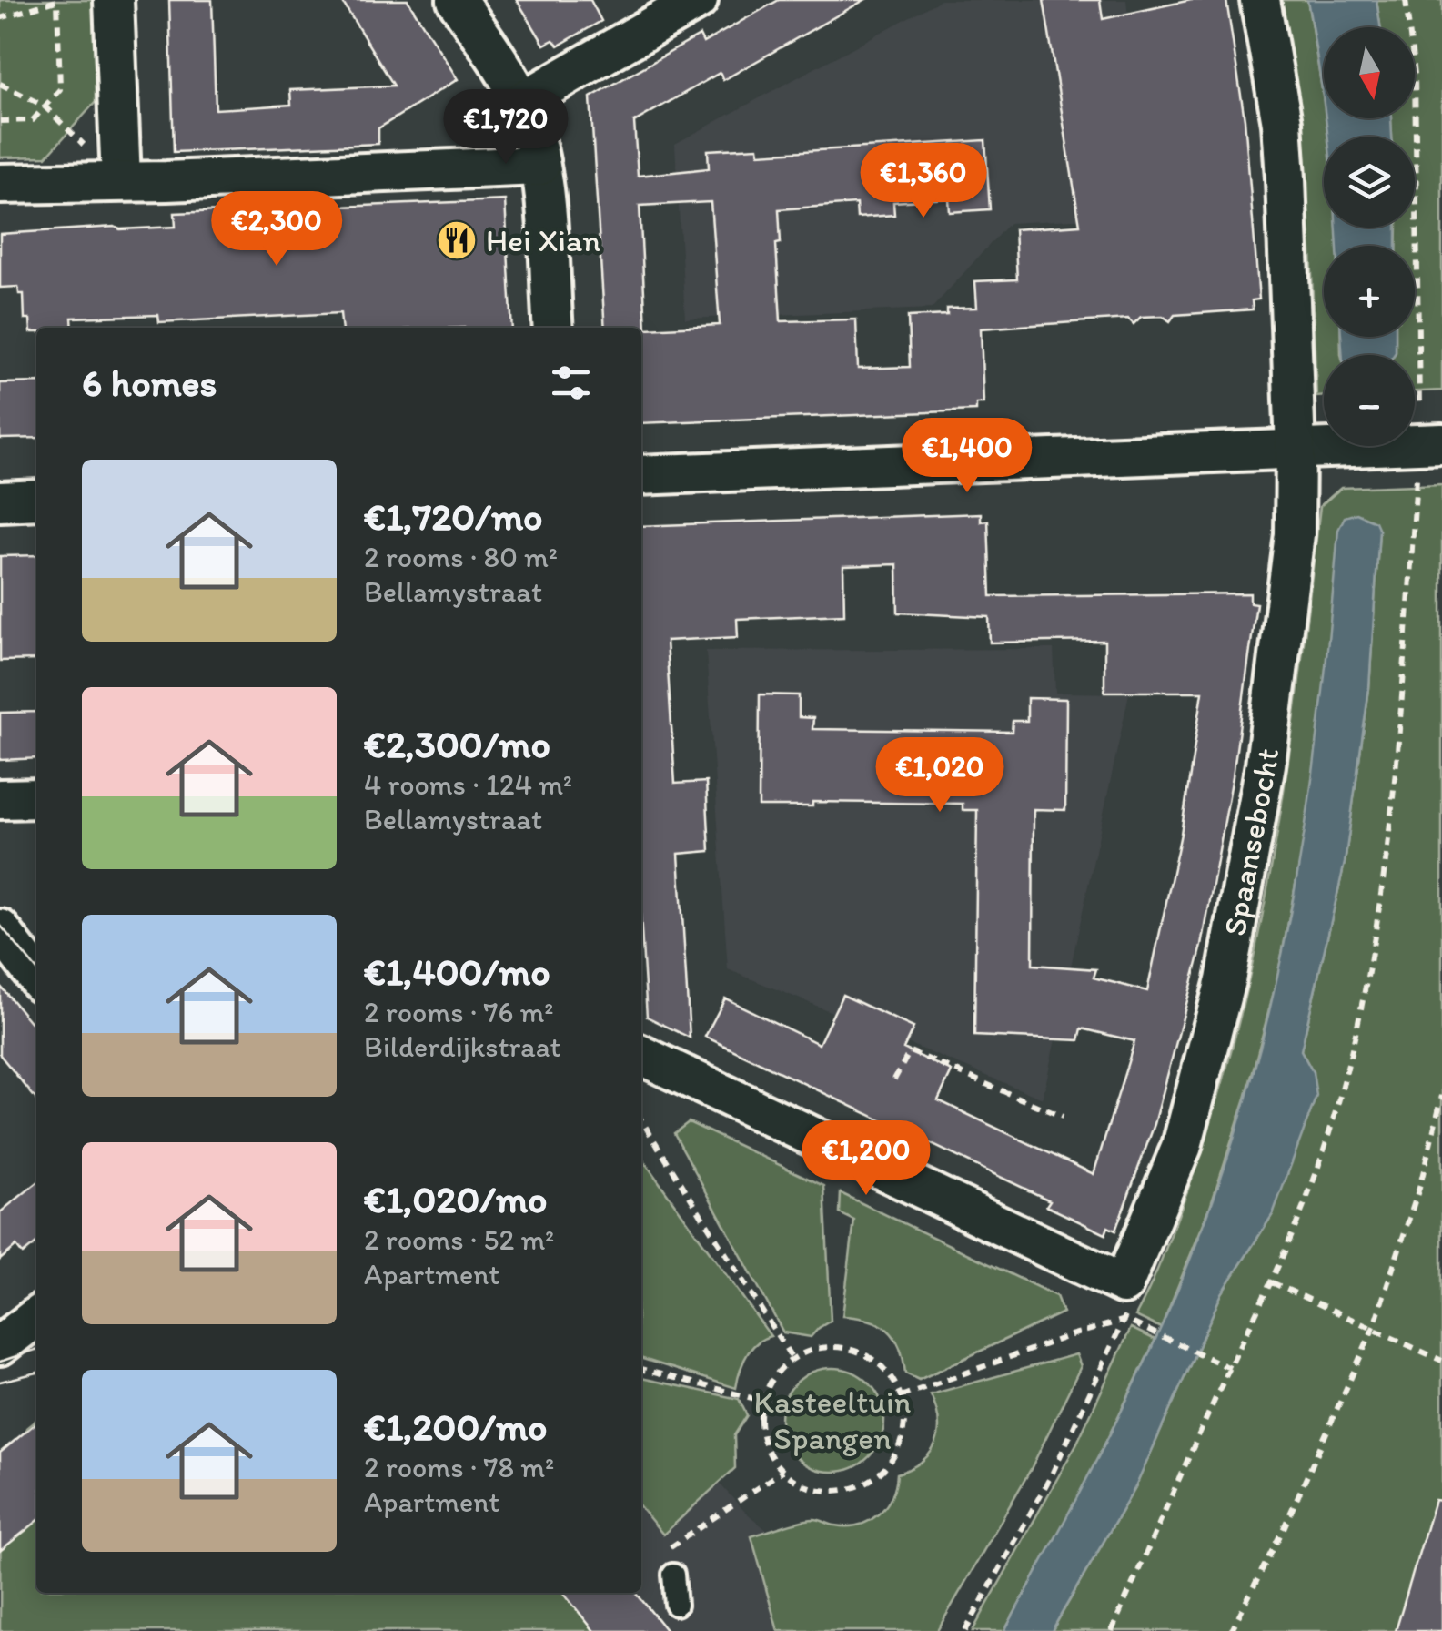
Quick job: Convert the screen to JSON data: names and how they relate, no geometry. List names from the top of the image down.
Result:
{
  "streets": {
    "street": ["Spaansebocht"]
  },
  "parks": ["Kasteeltuin Spangen"],
  "places": {
    "restaurant": ["Hei Xian"]
  },
  "north": "bottom",
  "page": {
    "map_buttons": ["+", "−"],
    "price": [
      "€1,720",
      "€1,360",
      "€2,300",
      "€1,400",
      "€1,020",
      "€1,200"
    ],
    "heading": "6 homes",
    "list": [
      {
        "name": "€1,720/mo",
        "note": "2 rooms · 80 m² · Bellamystraat"
      },
      {
        "name": "€2,300/mo",
        "note": "4 rooms · 124 m² · Bellamystraat"
      },
      {
        "name": "€1,400/mo",
        "note": "2 rooms · 76 m² · Bilderdijkstraat"
      },
      {
        "name": "€1,020/mo",
        "note": "2 rooms · 52 m² · Apartment"
      },
      {
        "name": "€1,200/mo",
        "note": "2 rooms · 78 m² · Apartment"
      }
    ]
  }
}
